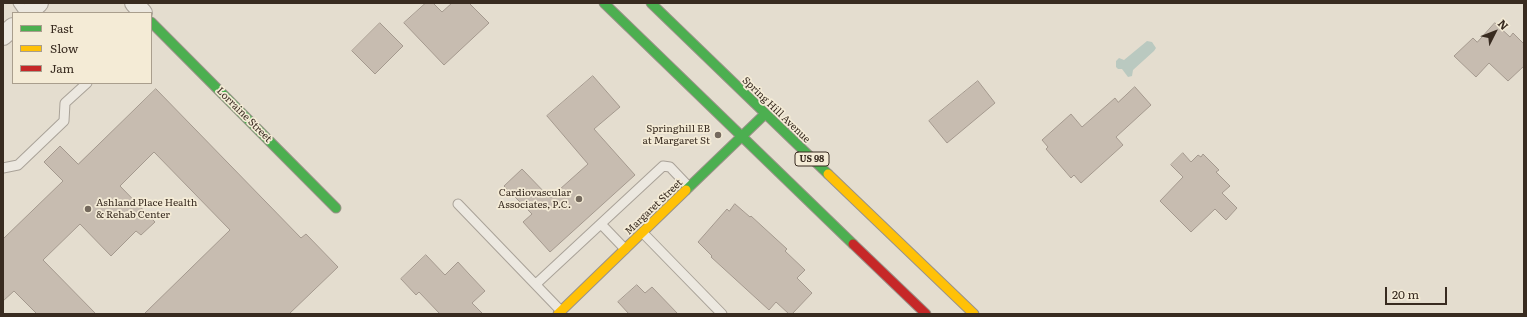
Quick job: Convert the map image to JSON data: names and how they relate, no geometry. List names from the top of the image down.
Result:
{
  "streets": {
    "main road": [
      "Spring Hill Avenue",
      "Lorraine Street",
      "US 98",
      "Margaret Street"
    ]
  },
  "crossings": [
    ["Spring Hill Avenue", "Margaret Street"]
  ],
  "places": ["Springhill EB at Margaret St", "Cardiovascular Associates, P.C.", "Ashland Place Health & Rehab Center"],
  "legend": ["Fast", "Slow", "Jam"],
  "scale_bar": "20 m",
  "north": "top right"
}
